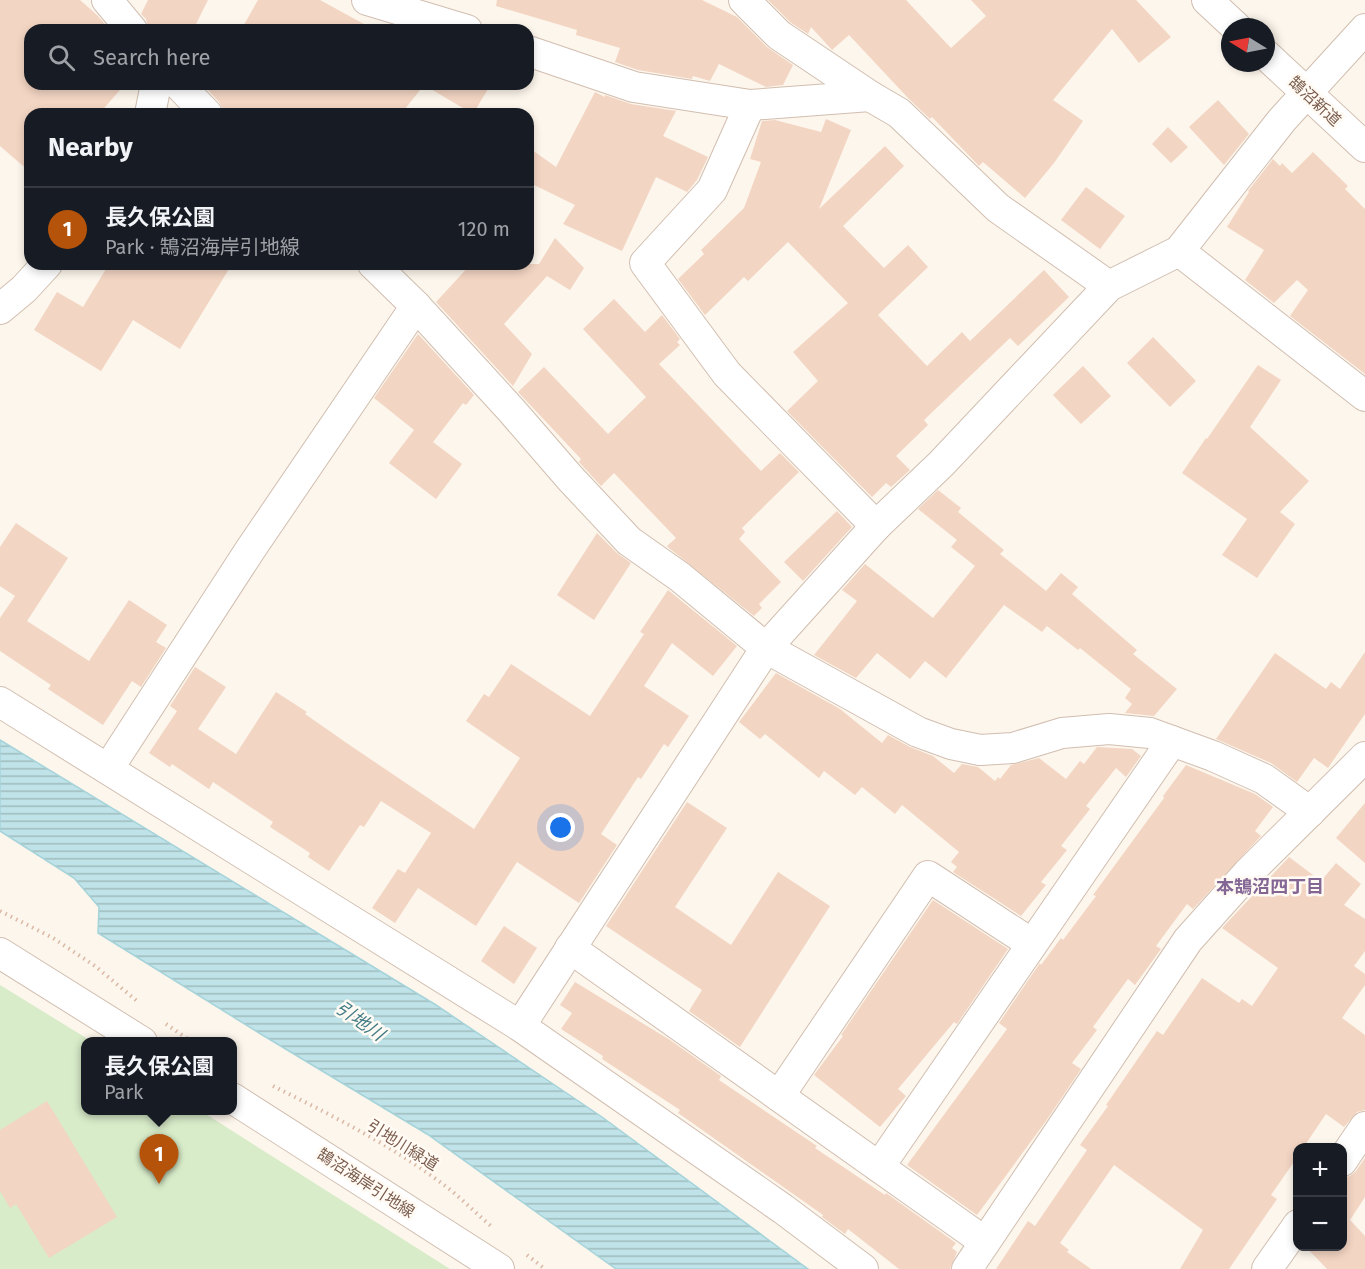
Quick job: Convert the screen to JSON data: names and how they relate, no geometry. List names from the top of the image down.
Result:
{
  "streets": {
    "street": ["鵠沼新道", "鵠沼海岸引地線"],
    "path": ["引地川緑道"]
  },
  "districts": ["本鵠沼四丁目"],
  "water": ["引地川"],
  "north": "left",
  "page": {
    "search": "Search here",
    "heading": "Nearby",
    "list": [
      {
        "mark": "1",
        "name": "長久保公園",
        "note": "Park · 鵠沼海岸引地線",
        "value": "120 m"
      }
    ],
    "popup": ["長久保公園", "Park"],
    "pins": "1",
    "map_buttons": ["+", "−"]
  }
}
